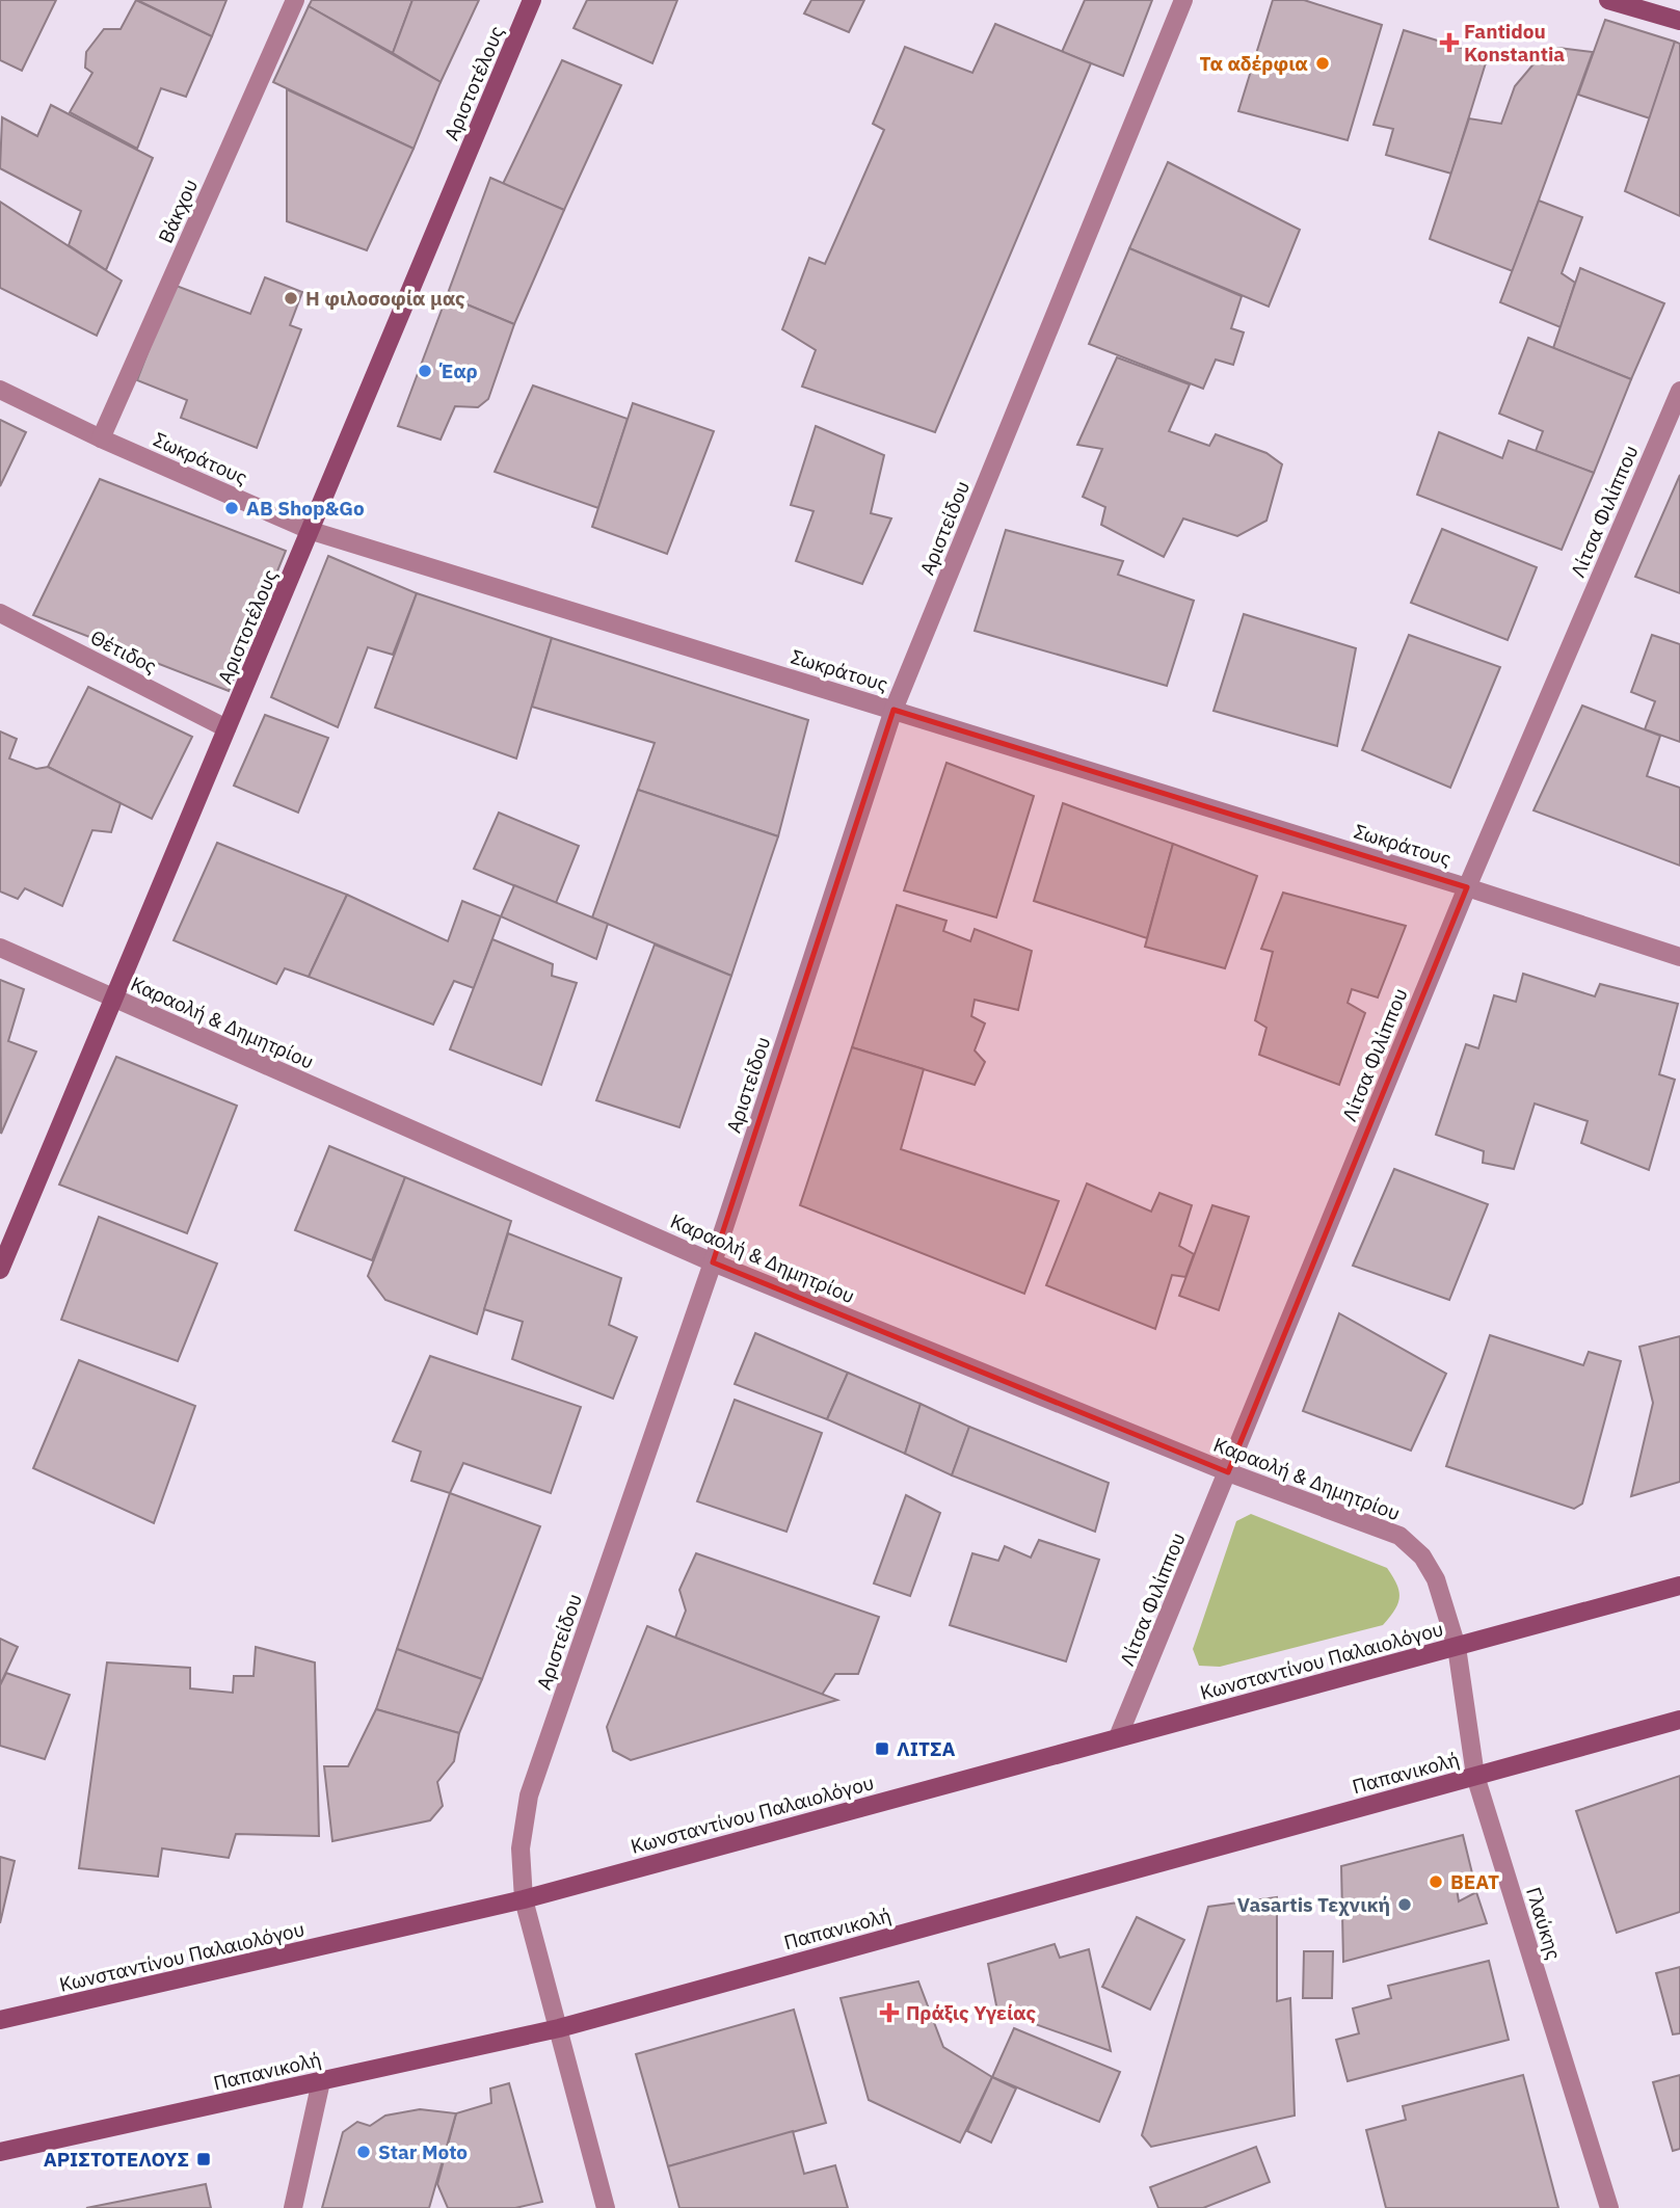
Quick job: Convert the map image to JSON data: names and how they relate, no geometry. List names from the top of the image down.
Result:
{
  "streets": {
    "main road": ["Αριστοτέλους", "Κωνσταντίνου Παλαιολόγου", "Παπανικολή"],
    "street": [
      "Βάκχου",
      "Σωκράτους",
      "Λίτσα Φιλίππου",
      "Αριστείδου",
      "Θέτιδος",
      "Καραολή & Δημητρίου",
      "Γλαύκης"
    ]
  },
  "crossings": [
    ["Αριστοτέλους", "Σωκράτους"],
    ["Αριστοτέλους", "Θέτιδος"],
    ["Αριστοτέλους", "Καραολή & Δημητρίου"],
    ["Βάκχου", "Σωκράτους"],
    ["Σωκράτους", "Λίτσα Φιλίππου"],
    ["Σωκράτους", "Αριστείδου"],
    ["Λίτσα Φιλίππου", "Καραολή & Δημητρίου"],
    ["Λίτσα Φιλίππου", "Κωνσταντίνου Παλαιολόγου"],
    ["Αριστείδου", "Καραολή & Δημητρίου"],
    ["Αριστείδου", "Κωνσταντίνου Παλαιολόγου"],
    ["Αριστείδου", "Παπανικολή"],
    ["Καραολή & Δημητρίου", "Κωνσταντίνου Παλαιολόγου"],
    ["Καραολή & Δημητρίου", "Γλαύκης"],
    ["Κωνσταντίνου Παλαιολόγου", "Γλαύκης"],
    ["Παπανικολή", "Γλαύκης"]
  ],
  "places": {
    "health": ["Fantidou Konstantia", "Πράξις Υγείας"],
    "other": [
      "Τα αδέρφια",
      "Η φιλοσοφία μας",
      "Έαρ",
      "ΑΒ Shop&Go",
      "ΒΕΑΤ",
      "Vasartis Τεχνική",
      "Star Moto"
    ],
    "transit": ["ΛΙΤΣΑ", "ΑΡΙΣΤΟΤΕΛΟΥΣ"]
  }
}
